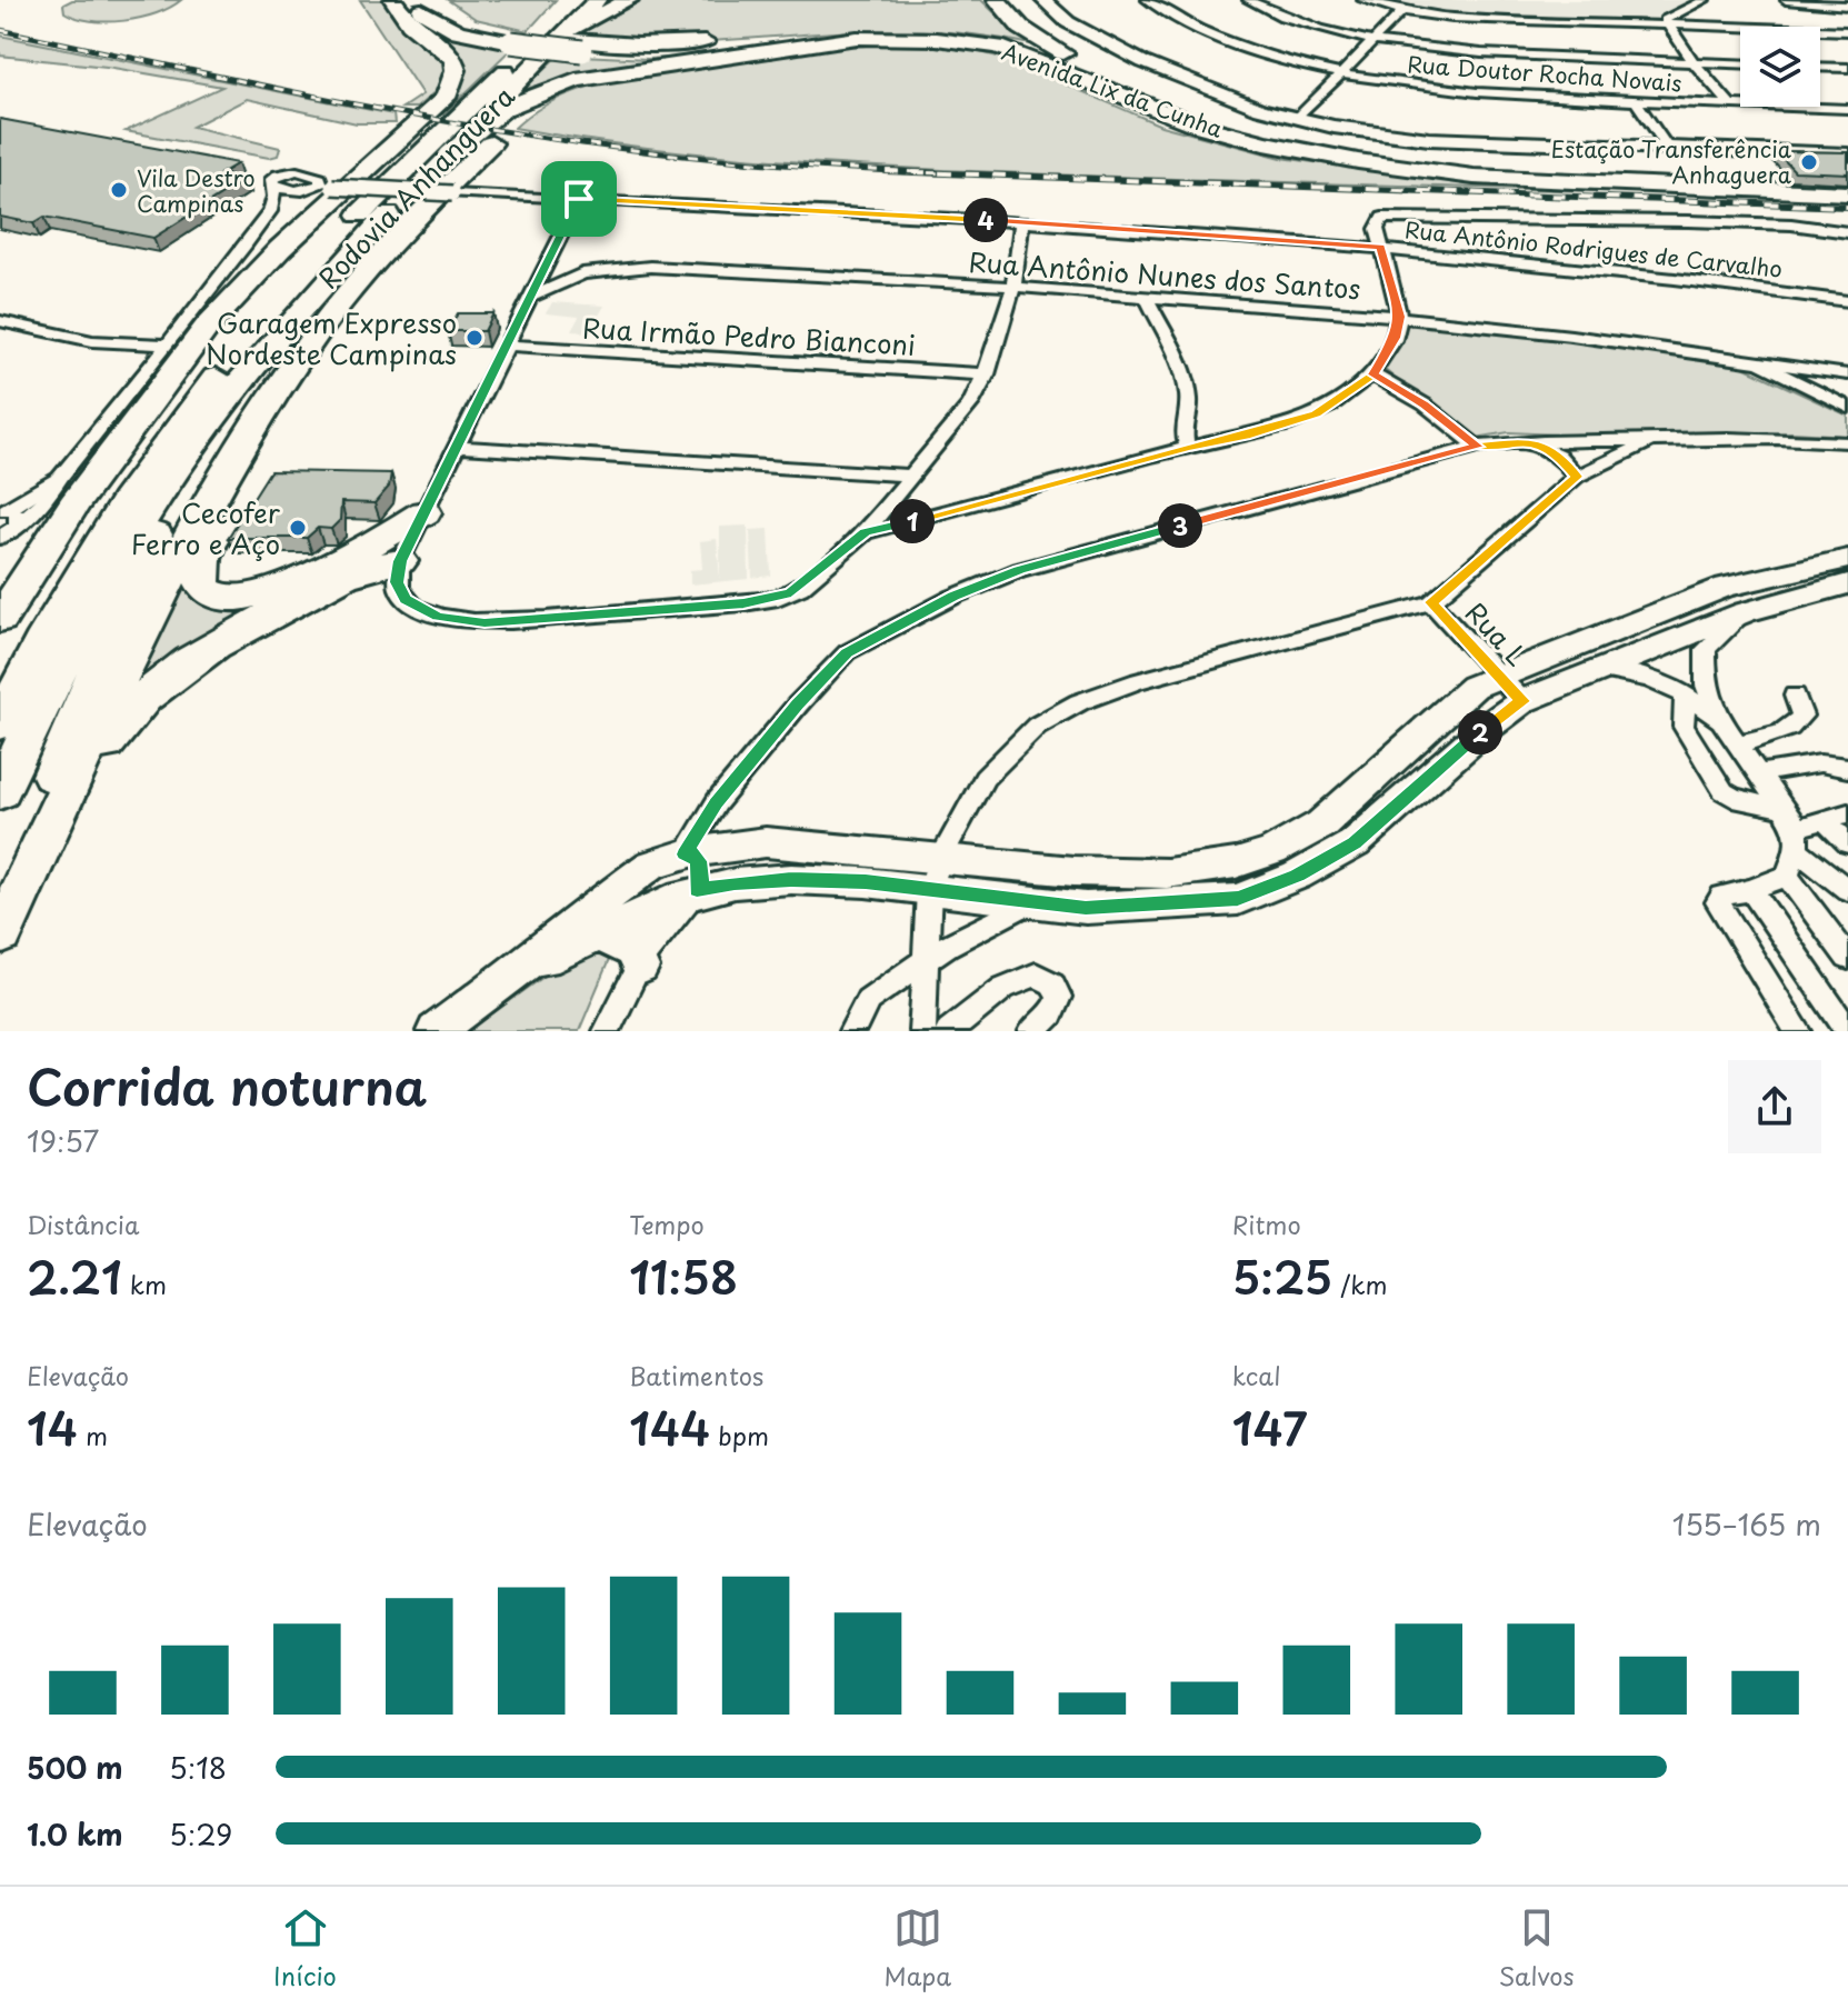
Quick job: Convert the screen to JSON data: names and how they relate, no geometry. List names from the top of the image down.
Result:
{
  "streets": {
    "highway": ["Avenida Lix da Cunha", "Rodovia Anhanguera"],
    "street": [
      "Rua Doutor Rocha Novais",
      "Rua Antônio Rodrigues de Carvalho",
      "Rua Antônio Nunes dos Santos",
      "Rua Irmão Pedro Bianconi",
      "Rua L"
    ]
  },
  "crossings": [
    ["Avenida Lix da Cunha", "Rodovia Anhanguera"]
  ],
  "places": [
    "Estação Transferência Anhaguera",
    "Vila Destro Campinas",
    "Garagem Expresso Nordeste Campinas",
    "Cecofer Ferro e Aço"
  ],
  "page": {
    "pins": [
      "4",
      "1",
      "3",
      "2"
    ],
    "heading": ["Corrida noturna", "19:57"],
    "stats": [
      ["Distância", "2.21 km"],
      ["Tempo", "11:58"],
      ["Ritmo", "5:25 /km"],
      ["Elevação", "14 m"],
      ["Batimentos", "144 bpm"],
      ["kcal", "147"]
    ],
    "chart": ["Elevação", "155–165 m"],
    "list": [
      {
        "name": "500 m",
        "note": "5:18"
      },
      {
        "name": "1.0 km",
        "note": "5:29"
      }
    ],
    "tabs": ["Início", "Mapa", "Salvos"]
  }
}
